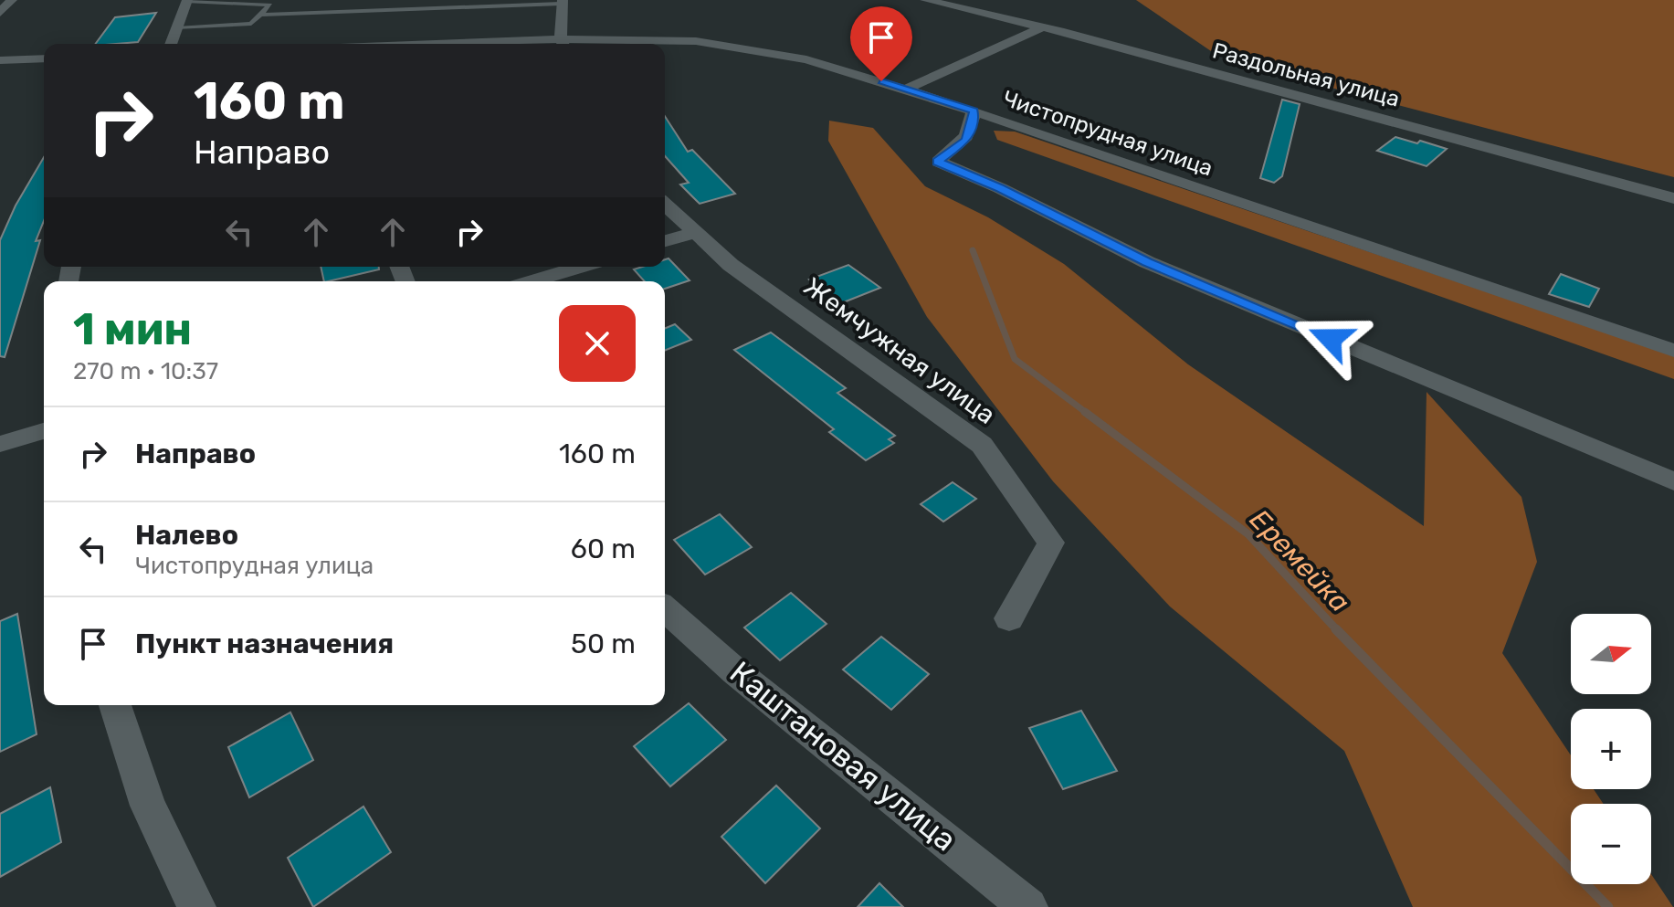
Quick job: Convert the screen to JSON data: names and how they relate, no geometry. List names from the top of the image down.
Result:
{
  "streets": {
    "street": [
      "Раздольная улица",
      "Чистопрудная улица",
      "Жемчужная улица",
      "Каштановая улица"
    ]
  },
  "water": ["Еремейка"],
  "north": "right",
  "page": {
    "turn": ["160 m", "Направо"],
    "heading": ["1 мин", "270 m · 10:37"],
    "list": [
      {
        "name": "Направо",
        "value": "160 m"
      },
      {
        "name": "Налево",
        "note": "Чистопрудная улица",
        "value": "60 m"
      },
      {
        "name": "Пункт назначения",
        "value": "50 m"
      }
    ],
    "map_buttons": ["+", "−"]
  }
}
